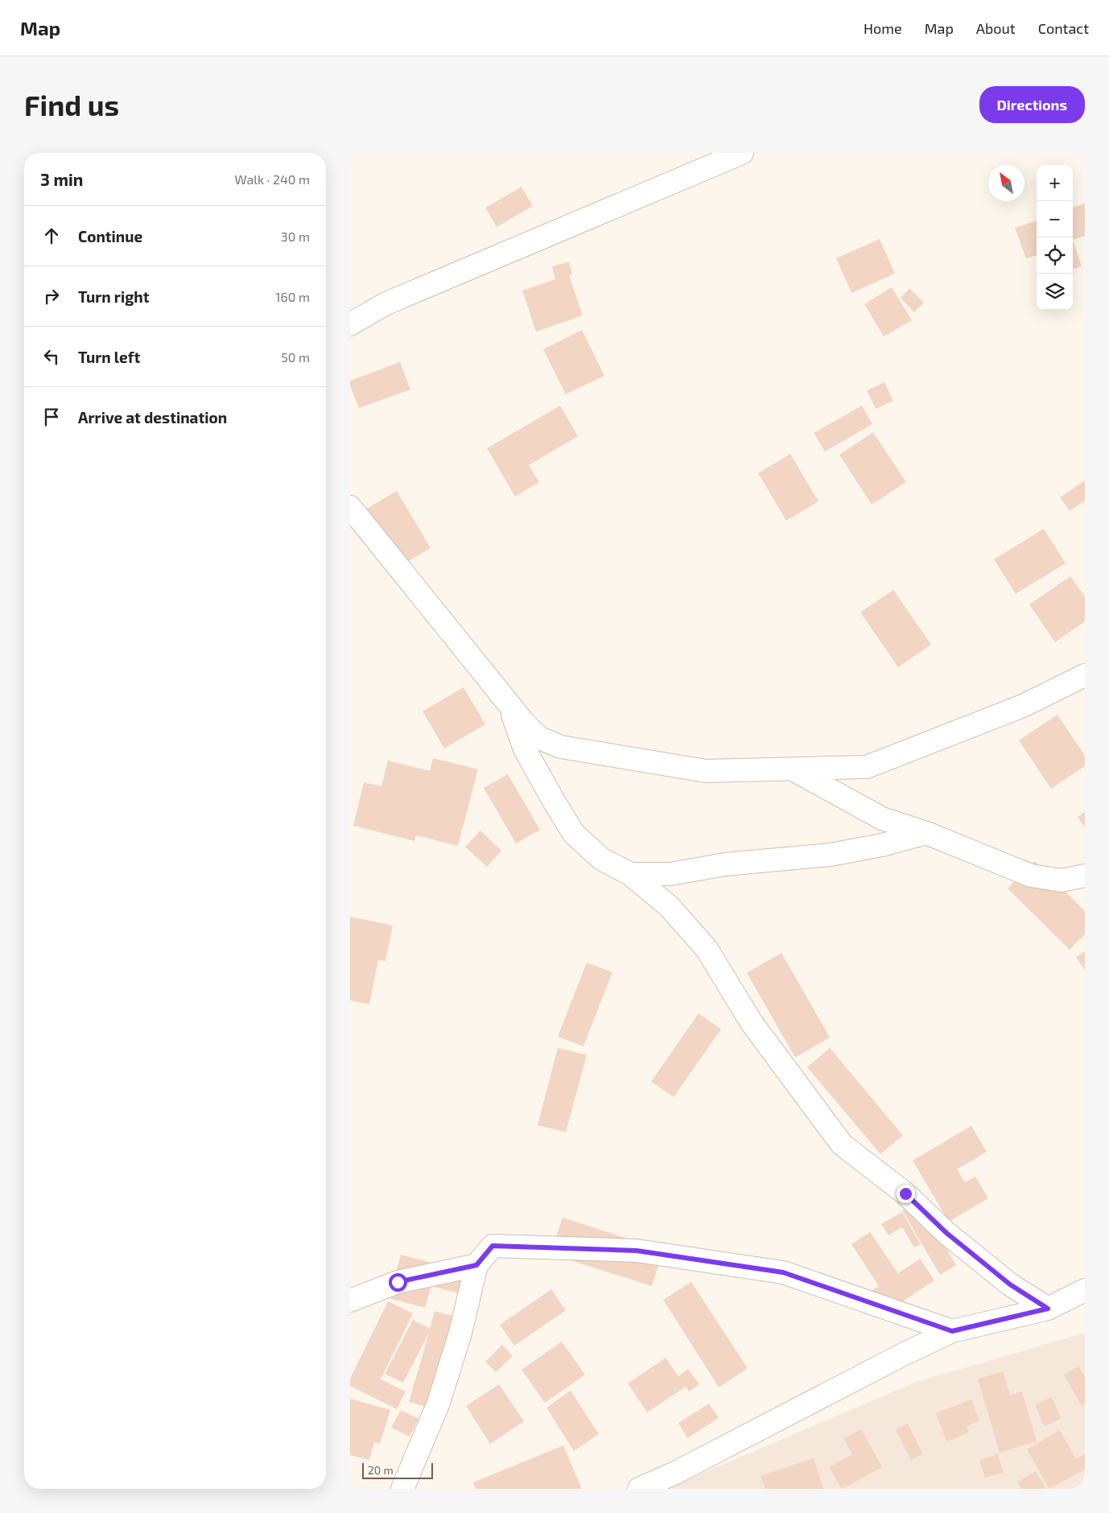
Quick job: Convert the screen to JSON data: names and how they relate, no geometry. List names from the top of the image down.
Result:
{
  "scale_bar": "20 m",
  "north": "top left",
  "page": {
    "header": "Map",
    "nav": [
      "Home",
      "Map",
      "About",
      "Contact"
    ],
    "buttons": "Directions",
    "title": "Find us",
    "heading": ["3 min", "Walk · 240 m"],
    "map_buttons": ["+", "−"],
    "list": [
      ["Continue", "30 m"],
      ["Turn right", "160 m"],
      ["Turn left", "50 m"],
      "Arrive at destination"
    ],
    "scale": "20 m"
  }
}
